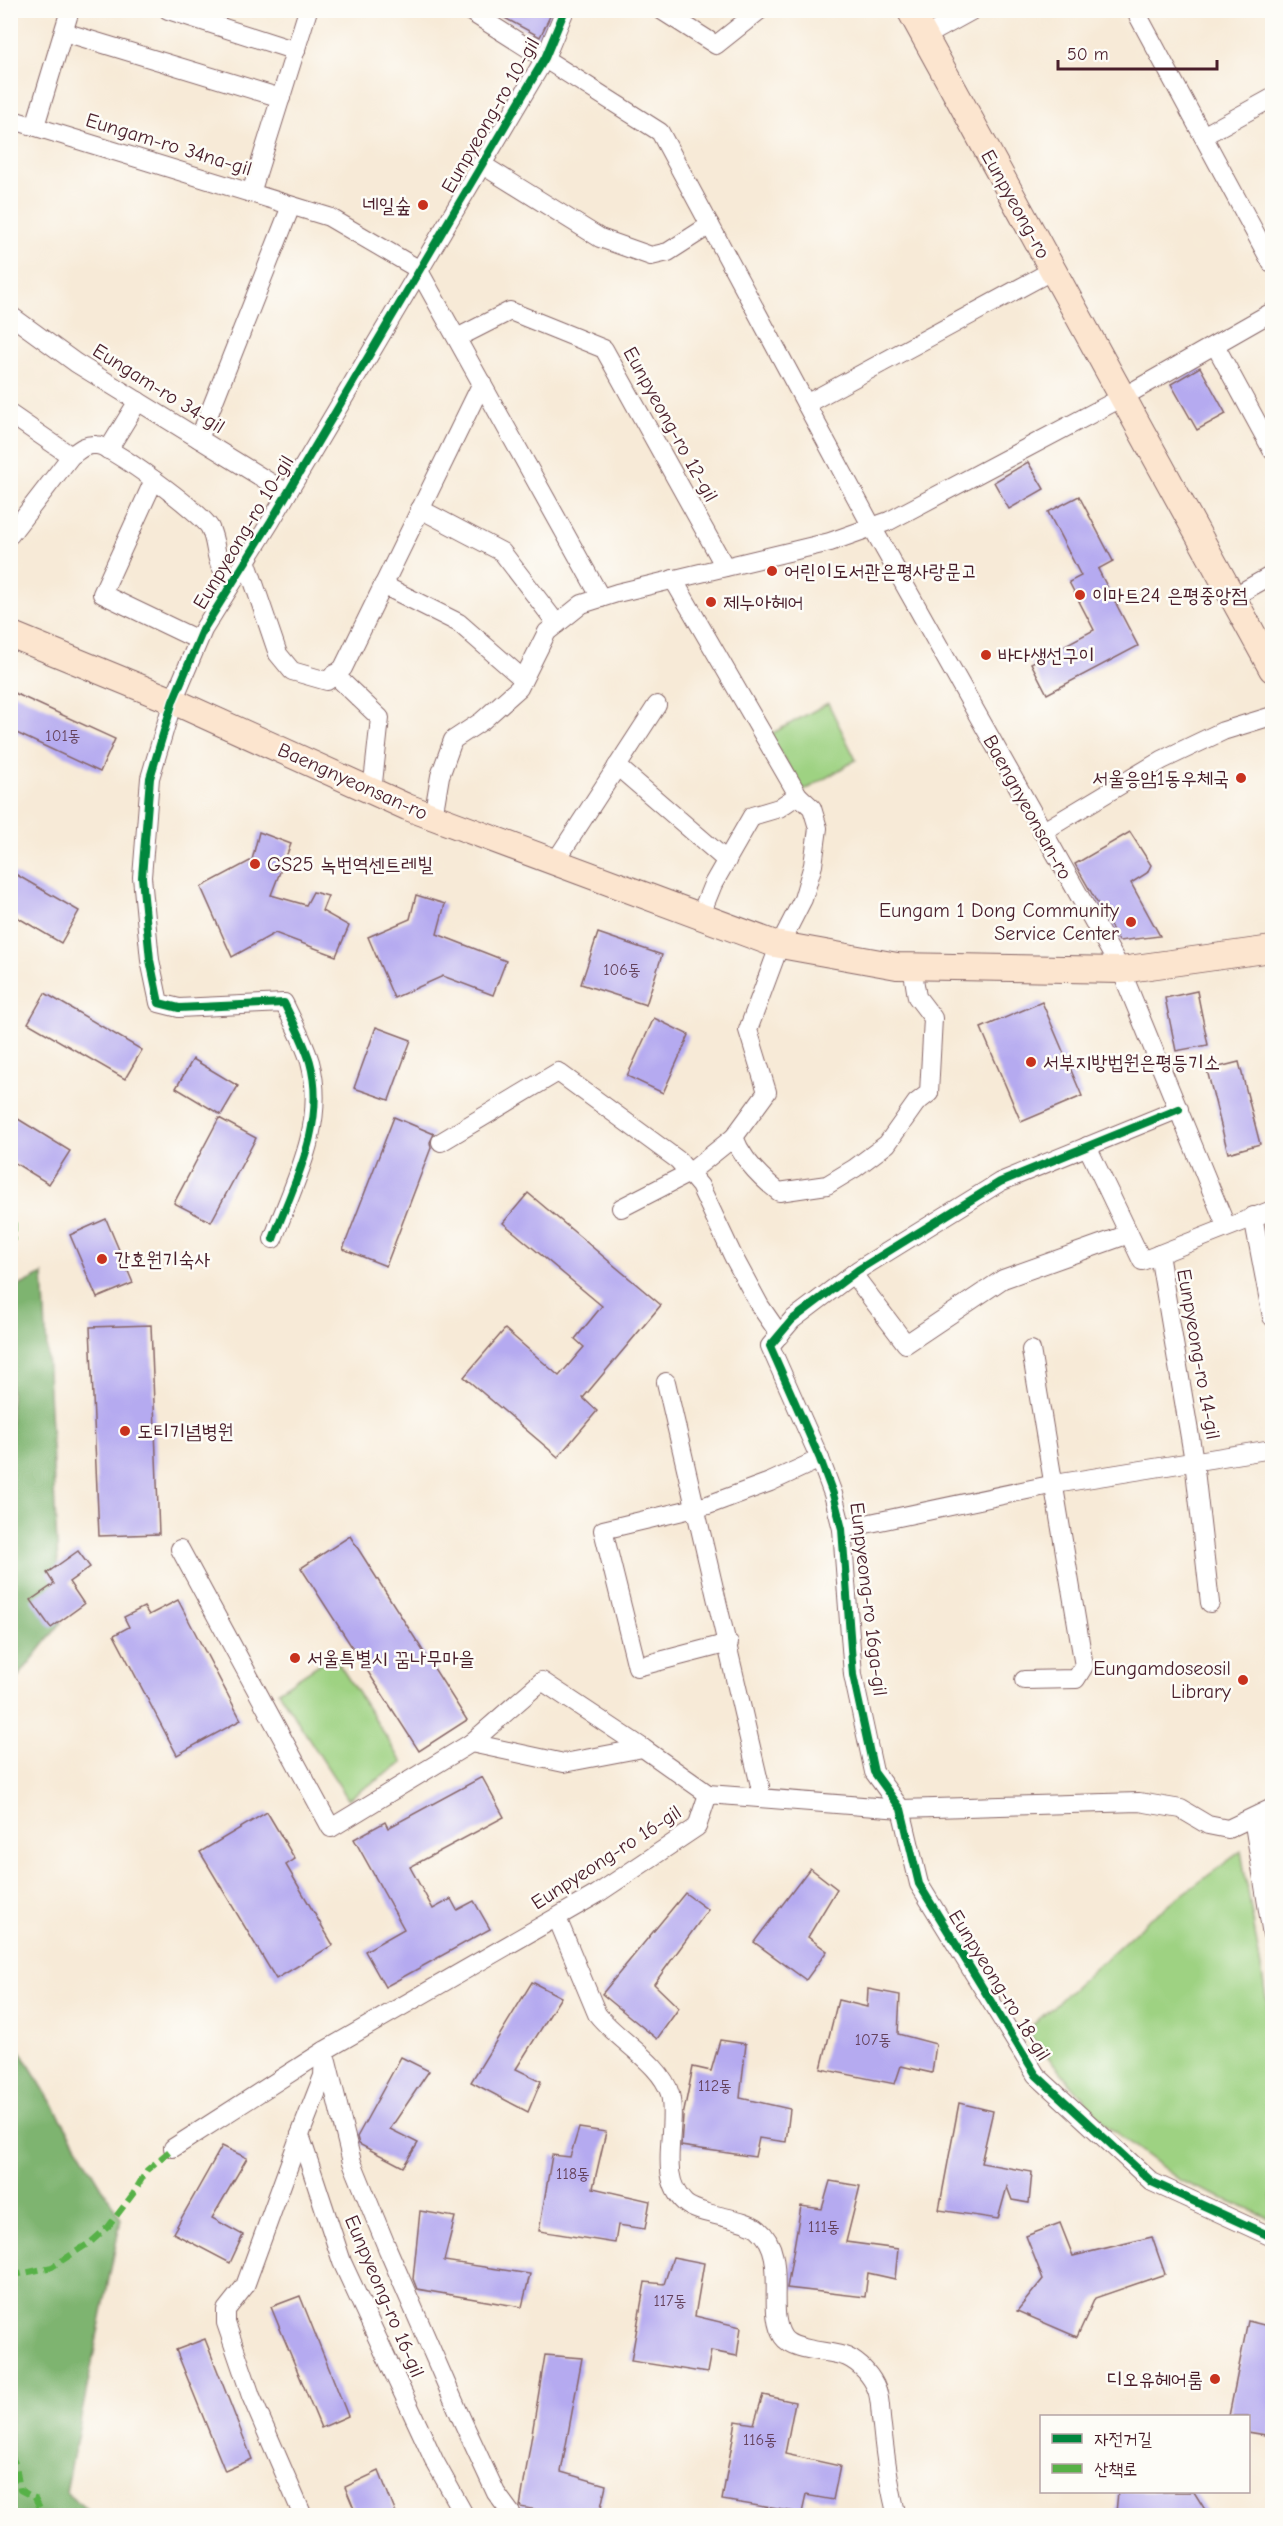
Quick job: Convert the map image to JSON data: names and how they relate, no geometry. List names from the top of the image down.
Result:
{
  "streets": {
    "main road": ["Eunpyeong-ro", "Baengnyeonsan-ro"],
    "street": [
      "Eunpyeong-ro 10-gil",
      "Eungam-ro 34na-gil",
      "Eungam-ro 34-gil",
      "Eunpyeong-ro 12-gil",
      "Eunpyeong-ro 14-gil",
      "Eunpyeong-ro 16ga-gil",
      "Eunpyeong-ro 16-gil",
      "Eunpyeong-ro 18-gil"
    ]
  },
  "crossings": [
    ["Eunpyeong-ro 10-gil", "Eungam-ro 34na-gil"],
    ["Eunpyeong-ro 10-gil", "Eungam-ro 34-gil"],
    ["Eunpyeong-ro 10-gil", "Baengnyeonsan-ro"],
    ["Eunpyeong-ro 14-gil", "Eunpyeong-ro 16ga-gil"],
    ["Eunpyeong-ro 16ga-gil", "Eunpyeong-ro 18-gil"]
  ],
  "places": [
    "네일숲",
    "어린이도서관은평사랑문고",
    "이마트24 은평중앙점",
    "제누아헤어",
    "바다생선구이",
    "서울응암1동우체국",
    "GS25 녹번역센트레빌",
    "Eungam 1 Dong Community Service Center",
    "서부지방법원은평등기소",
    "간호원기숙사",
    "도티기념병원",
    "서울특별시 꿈나무마을",
    "Eungamdoseosil Library",
    "디오유헤어룸"
  ],
  "house_numbers": [
    "101동",
    "106동",
    "107동",
    "112동",
    "118동",
    "111동",
    "117동",
    "116동"
  ],
  "legend": ["자전거길", "산책로"],
  "scale_bar": "50 m"
}
